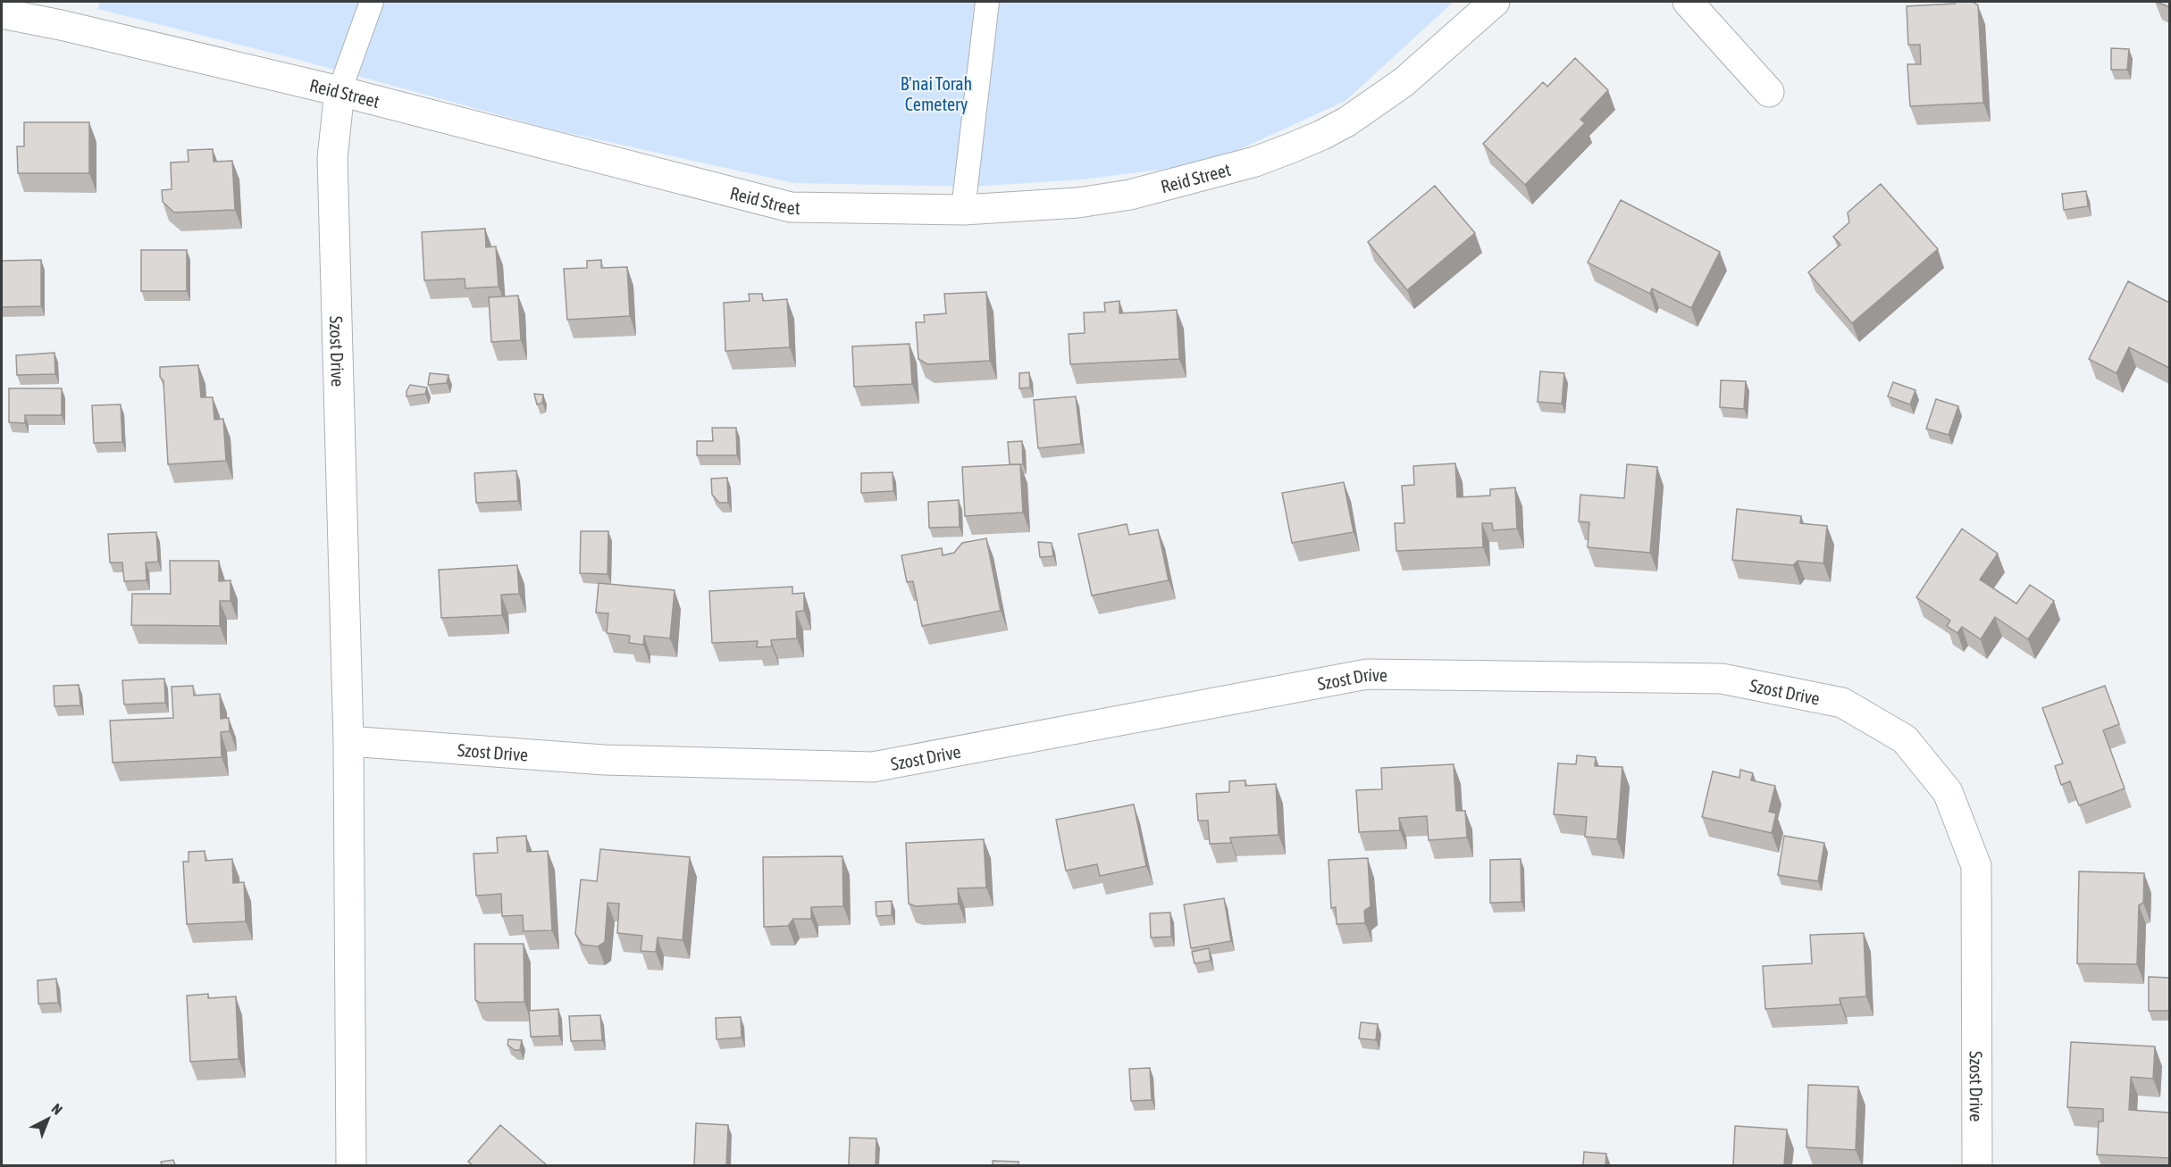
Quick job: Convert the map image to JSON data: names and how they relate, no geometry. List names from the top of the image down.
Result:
{
  "streets": {
    "street": ["Reid Street", "Szost Drive"]
  },
  "crossings": [
    ["Reid Street", "Szost Drive"]
  ],
  "parks": ["B'nai Torah Cemetery"],
  "north": "top right"
}
